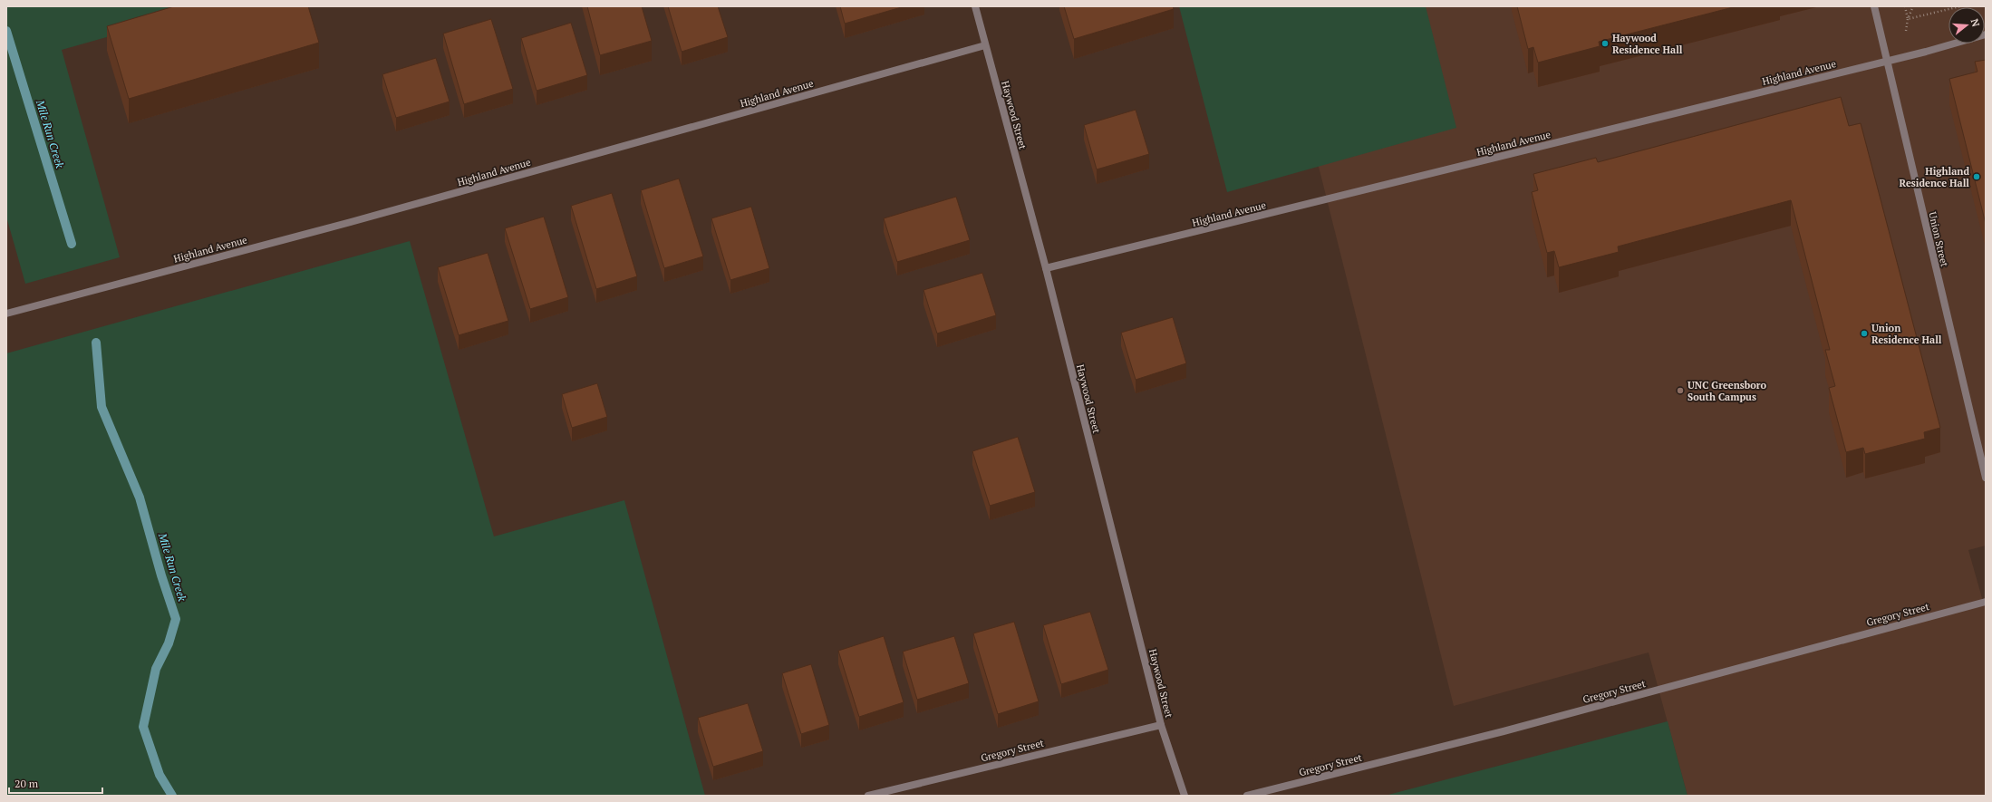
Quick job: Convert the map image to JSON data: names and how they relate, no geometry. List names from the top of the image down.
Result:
{
  "streets": {
    "street": [
      "Highland Avenue",
      "Haywood Street",
      "Union Street",
      "Gregory Street"
    ]
  },
  "crossings": [
    ["Highland Avenue", "Haywood Street"],
    ["Highland Avenue", "Union Street"],
    ["Haywood Street", "Gregory Street"]
  ],
  "water": ["Mile Run Creek"],
  "places": [
    "Haywood Residence Hall",
    "Highland Residence Hall",
    "Union Residence Hall",
    "UNC Greensboro South Campus"
  ],
  "scale_bar": "20 m",
  "north": "right"
}
